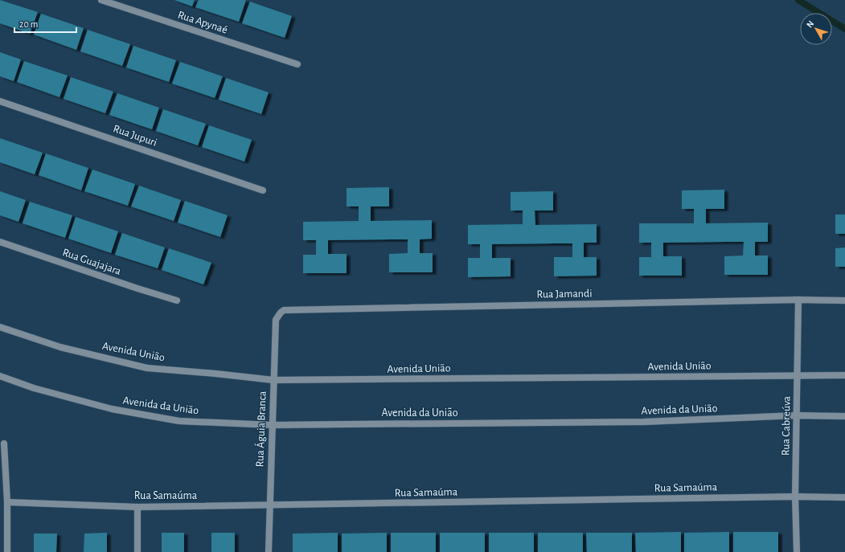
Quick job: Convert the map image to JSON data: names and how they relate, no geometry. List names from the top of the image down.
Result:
{
  "streets": {
    "street": [
      "Rua Apynaé",
      "Rua Jupuri",
      "Rua Guajajara",
      "Rua Jamandi",
      "Avenida União",
      "Avenida da União",
      "Rua Cabreúva",
      "Rua Águia Branca",
      "Rua Samaúma"
    ]
  },
  "crossings": [
    ["Rua Jamandi", "Rua Cabreúva"],
    ["Rua Jamandi", "Rua Águia Branca"],
    ["Avenida União", "Rua Cabreúva"],
    ["Avenida União", "Rua Águia Branca"],
    ["Avenida da União", "Rua Cabreúva"],
    ["Avenida da União", "Rua Águia Branca"],
    ["Rua Cabreúva", "Rua Samaúma"],
    ["Rua Águia Branca", "Rua Samaúma"]
  ],
  "scale_bar": "20 m",
  "north": "top left"
}
